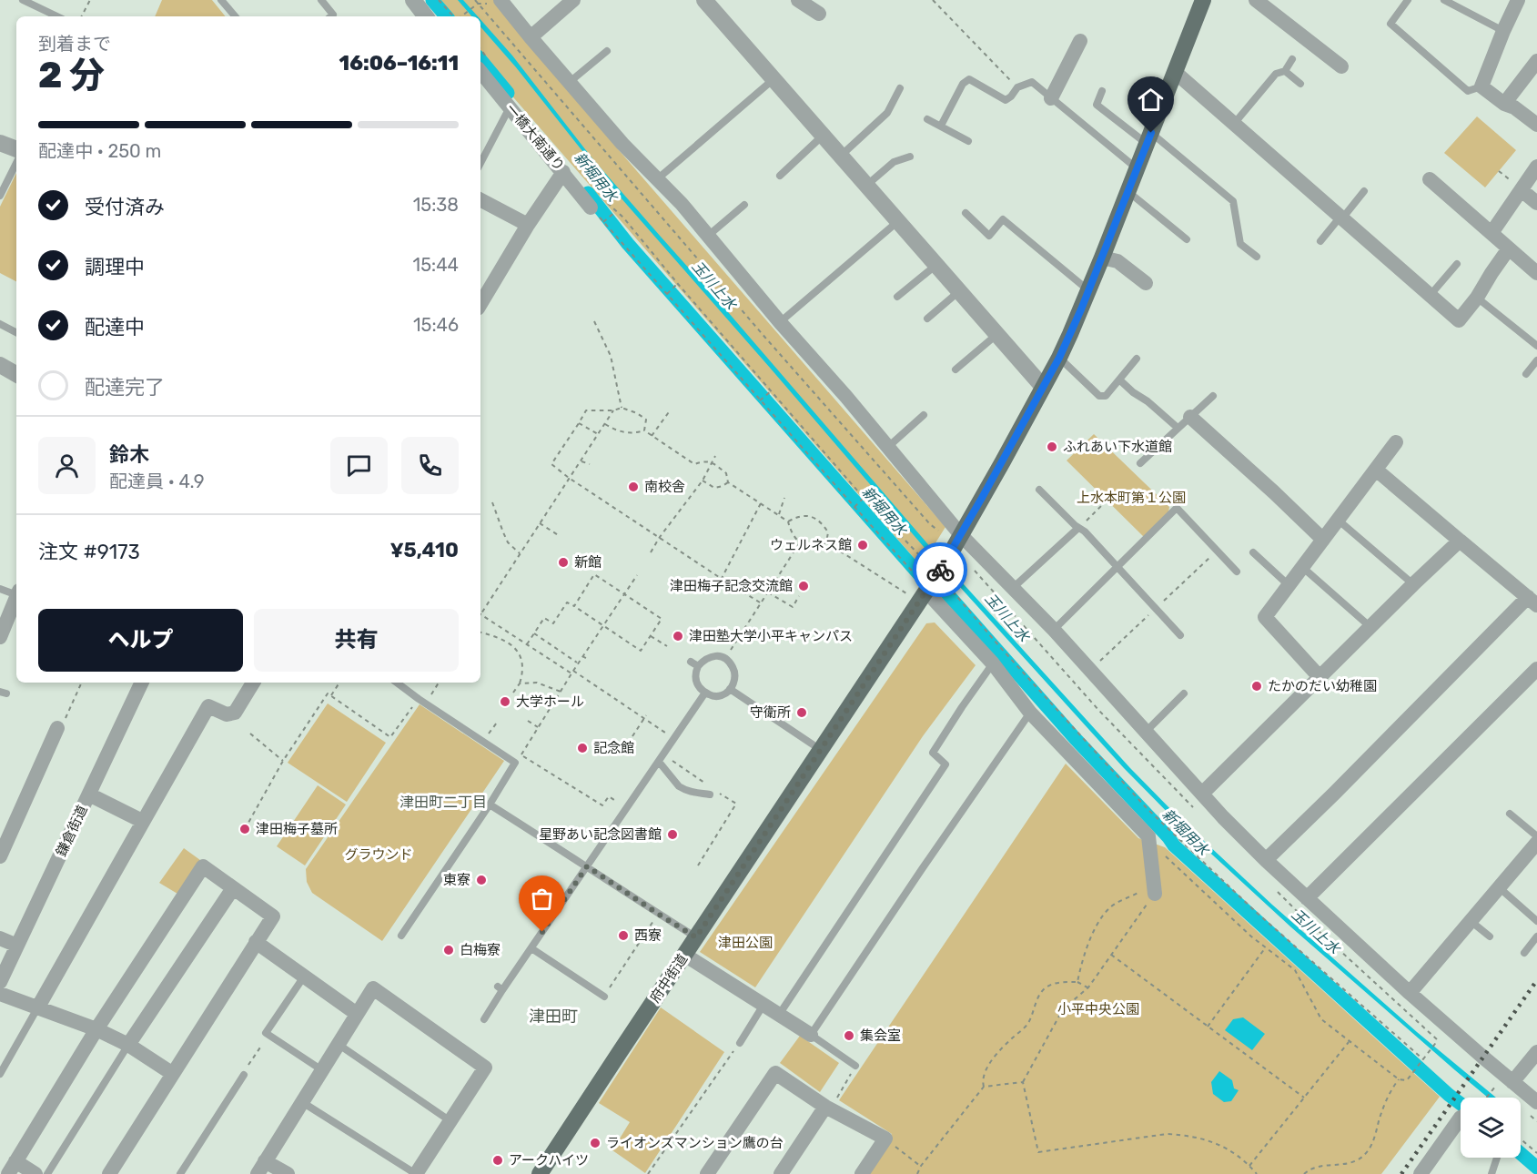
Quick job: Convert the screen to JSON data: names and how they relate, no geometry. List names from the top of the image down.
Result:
{
  "streets": {
    "main road": ["府中街道"],
    "street": ["一橋大南通り", "鎌倉街道"]
  },
  "districts": ["津田町二丁目", "津田町"],
  "water": ["新堀用水", "玉川上水"],
  "parks": [
    "上水本町第１公園",
    "グラウンド",
    "津田公園",
    "小平中央公園"
  ],
  "places": [
    "ふれあい下水道館",
    "南校舎",
    "ウェルネス館",
    "新館",
    "津田梅子記念交流館",
    "津田塾大学小平キャンパス",
    "たかのだい幼稚園",
    "大学ホール",
    "守衛所",
    "記念館",
    "津田梅子墓所",
    "星野あい記念図書館",
    "東寮",
    "西寮",
    "白梅寮",
    "集会室",
    "ライオンズマンション鷹の台",
    "アークハイツ"
  ],
  "page": {
    "heading": ["2 分", "到着まで", "16:06–16:11"],
    "panel": [
      "鈴木",
      "配達員 · 4.9",
      "注文 #9173",
      "¥5,410"
    ],
    "bar": "配達中 · 250 m",
    "list": [
      ["受付済み", "15:38"],
      ["調理中", "15:44"],
      ["配達中", "15:46"],
      "配達完了"
    ],
    "buttons": ["ヘルプ", "共有"]
  }
}
